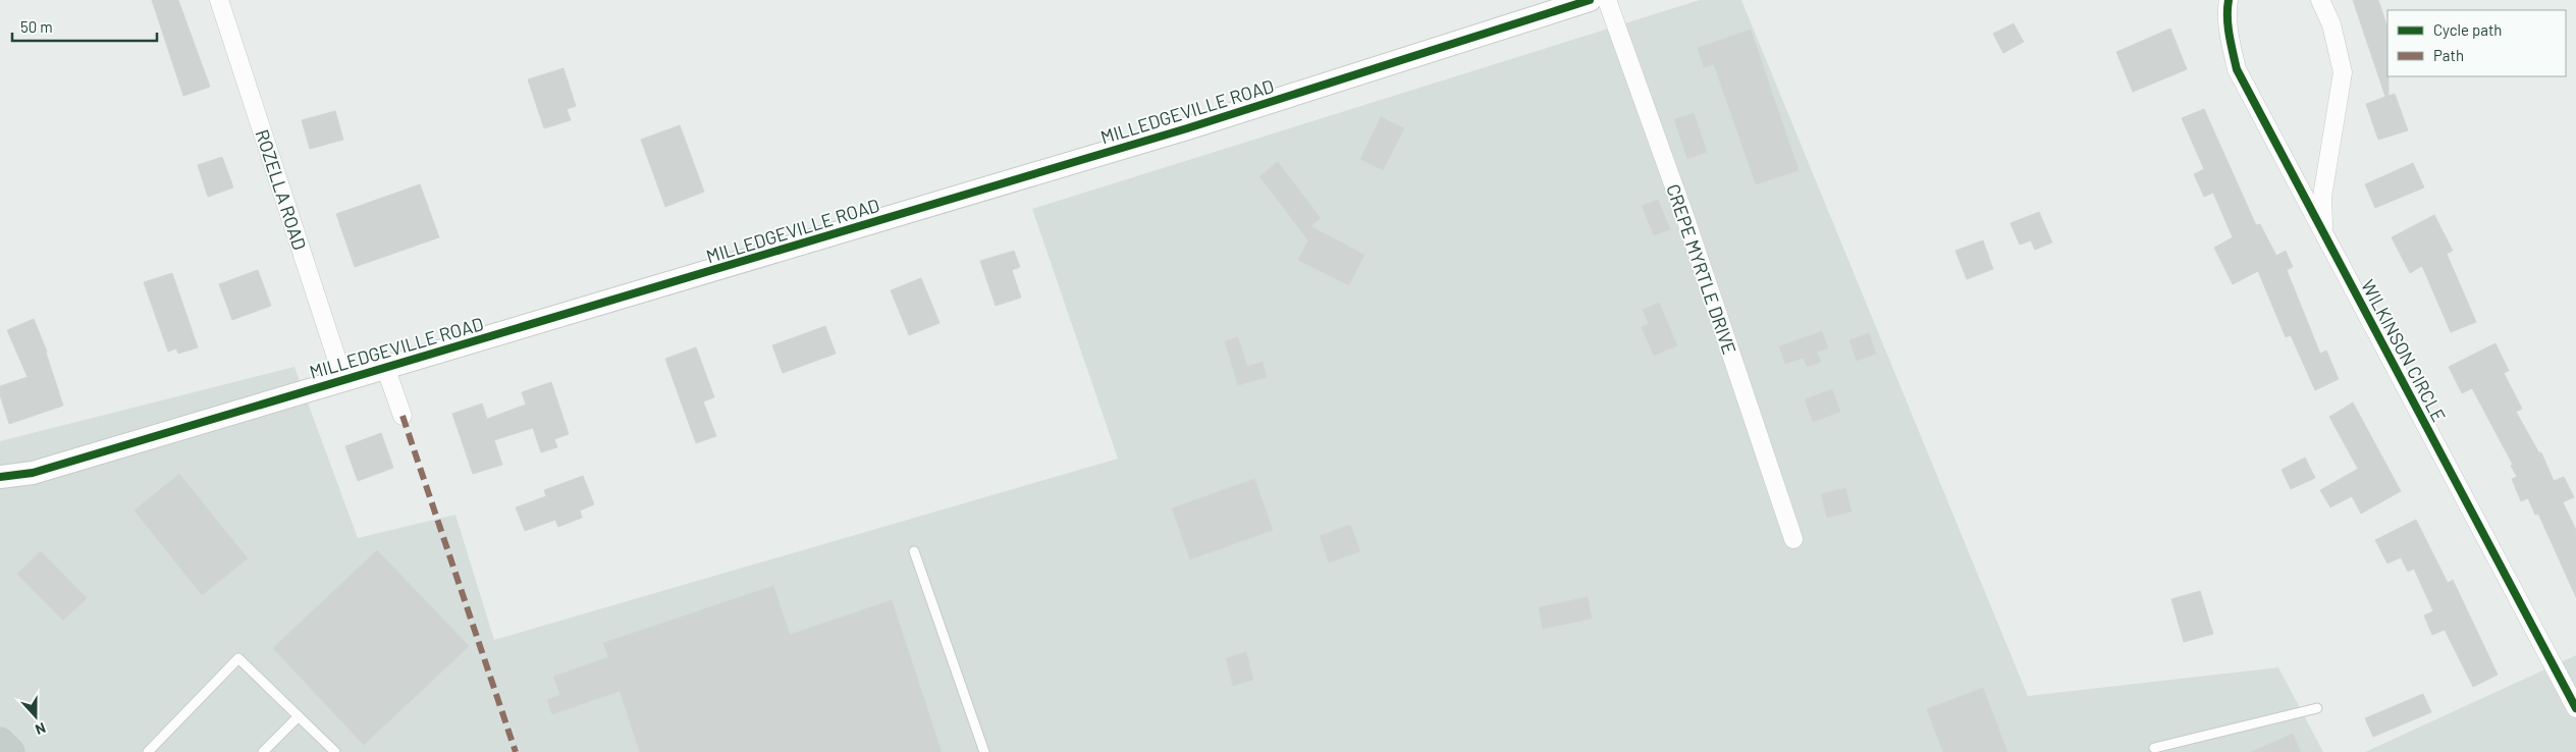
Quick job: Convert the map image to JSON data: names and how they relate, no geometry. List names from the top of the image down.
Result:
{
  "streets": {
    "street": [
      "MILLEDGEVILLE ROAD",
      "ROZELLA ROAD",
      "CREPE MYRTLE DRIVE",
      "WILKINSON CIRCLE"
    ]
  },
  "crossings": [
    ["MILLEDGEVILLE ROAD", "ROZELLA ROAD"]
  ],
  "legend": ["Cycle path", "Path"],
  "scale_bar": "50 m",
  "north": "bottom"
}
